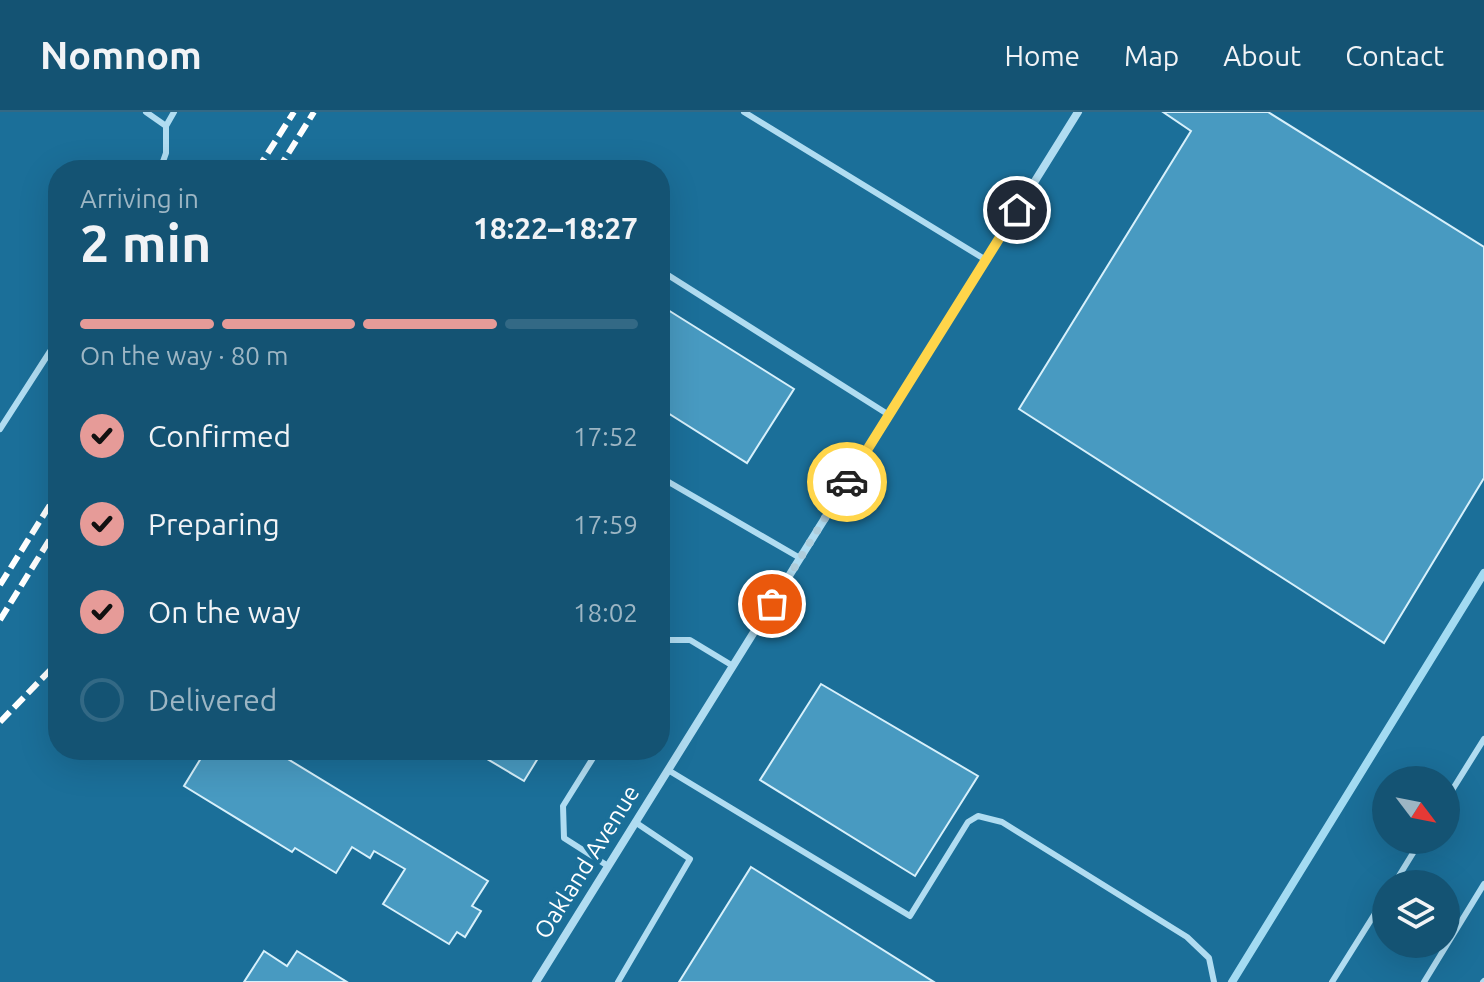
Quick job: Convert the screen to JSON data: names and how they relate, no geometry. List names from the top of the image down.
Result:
{
  "streets": {
    "street": ["Oakland Avenue"]
  },
  "north": "bottom right",
  "page": {
    "header": "Nomnom",
    "nav": [
      "Home",
      "Map",
      "About",
      "Contact"
    ],
    "heading": ["2 min", "Arriving in", "18:22–18:27"],
    "bar": "On the way · 80 m",
    "list": [
      ["Confirmed", "17:52"],
      ["Preparing", "17:59"],
      ["On the way", "18:02"],
      "Delivered"
    ]
  }
}
